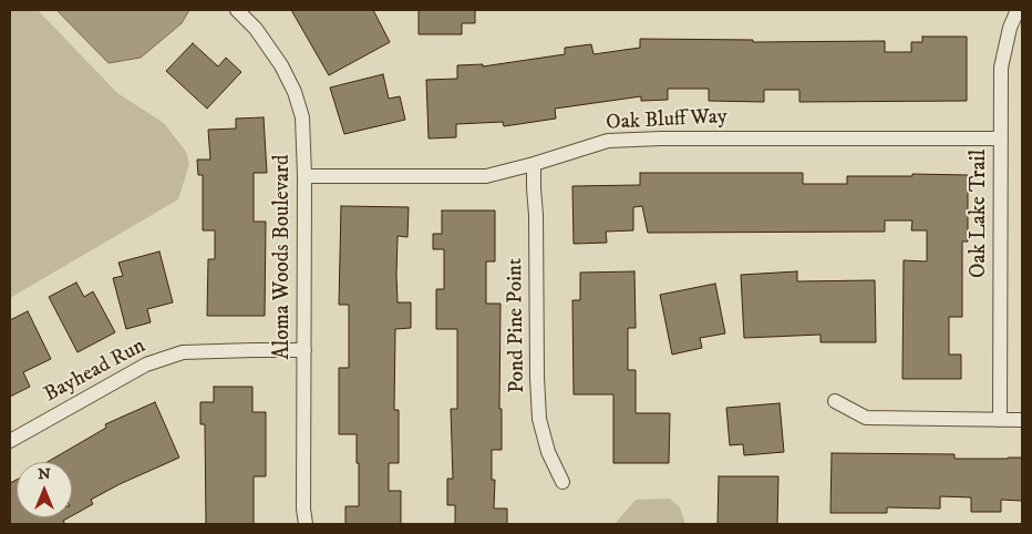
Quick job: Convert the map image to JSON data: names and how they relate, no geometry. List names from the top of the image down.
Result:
{
  "streets": {
    "street": [
      "Oak Bluff Way",
      "Oak Lake Trail",
      "Aloma Woods Boulevard",
      "Pond Pine Point",
      "Bayhead Run"
    ]
  },
  "crossings": [
    ["Oak Bluff Way", "Oak Lake Trail"],
    ["Oak Bluff Way", "Aloma Woods Boulevard"],
    ["Oak Bluff Way", "Pond Pine Point"],
    ["Aloma Woods Boulevard", "Bayhead Run"]
  ],
  "north": "top"
}
